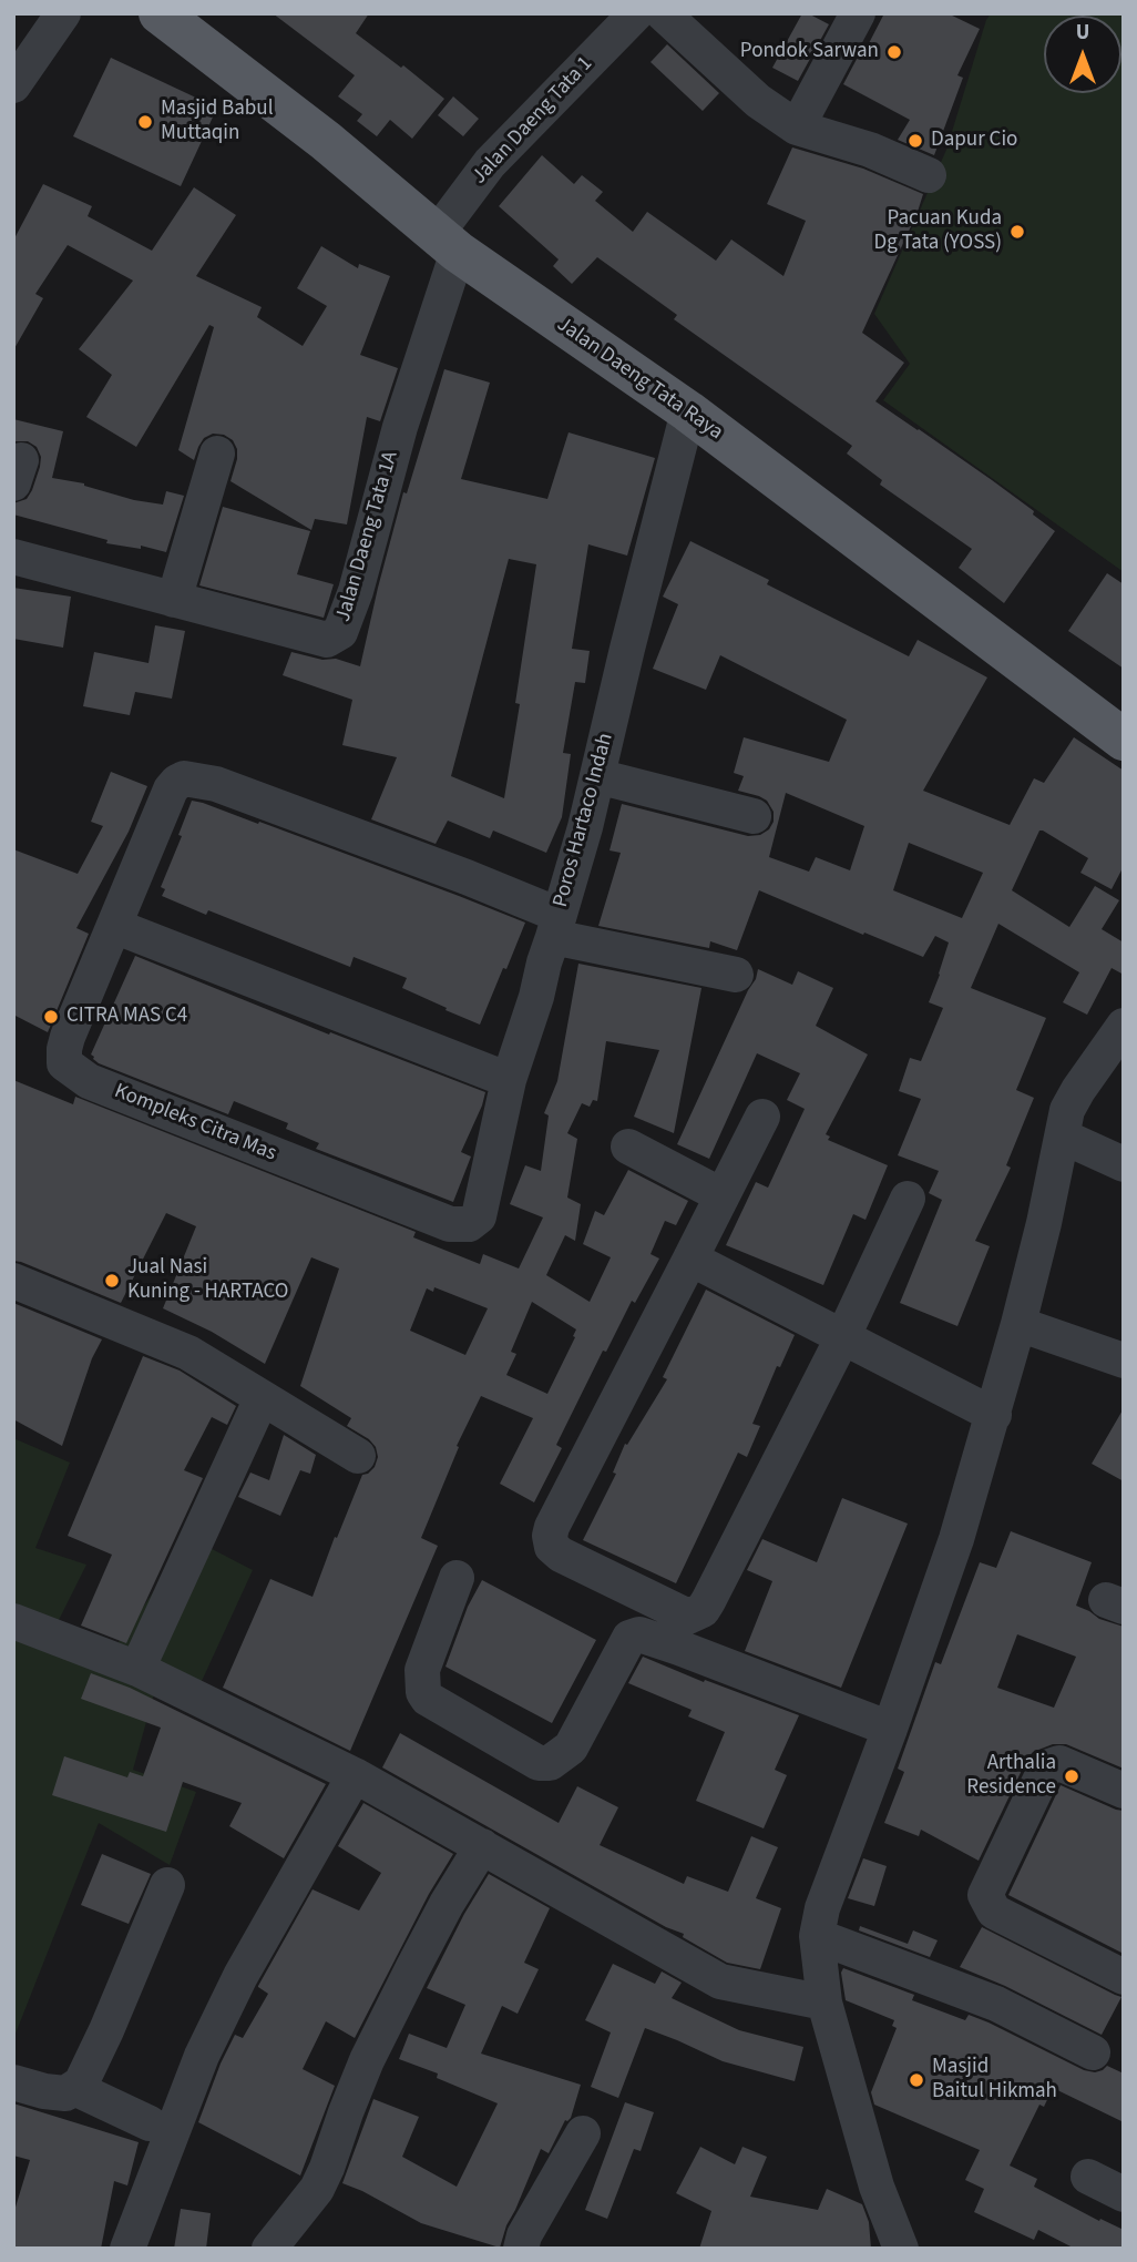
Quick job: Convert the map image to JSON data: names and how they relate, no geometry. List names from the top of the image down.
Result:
{
  "streets": {
    "main road": ["Jalan Daeng Tata Raya"],
    "street": [
      "Jalan Daeng Tata 1",
      "Jalan Daeng Tata 1A",
      "Poros Hartaco Indah",
      "Kompleks Citra Mas"
    ]
  },
  "crossings": [
    ["Jalan Daeng Tata 1", "Jalan Daeng Tata Raya"],
    ["Jalan Daeng Tata 1", "Jalan Daeng Tata 1A"],
    ["Jalan Daeng Tata Raya", "Jalan Daeng Tata 1A"],
    ["Jalan Daeng Tata Raya", "Poros Hartaco Indah"],
    ["Poros Hartaco Indah", "Kompleks Citra Mas"]
  ],
  "places": [
    "Pondok Sarwan",
    "Masjid Babul Muttaqin",
    "Dapur Cio",
    "Pacuan Kuda Dg Tata (YOSS)",
    "CITRA MAS C4",
    "Jual Nasi Kuning - HARTACO",
    "Arthalia Residence",
    "Masjid Baitul Hikmah"
  ],
  "north": "top"
}
